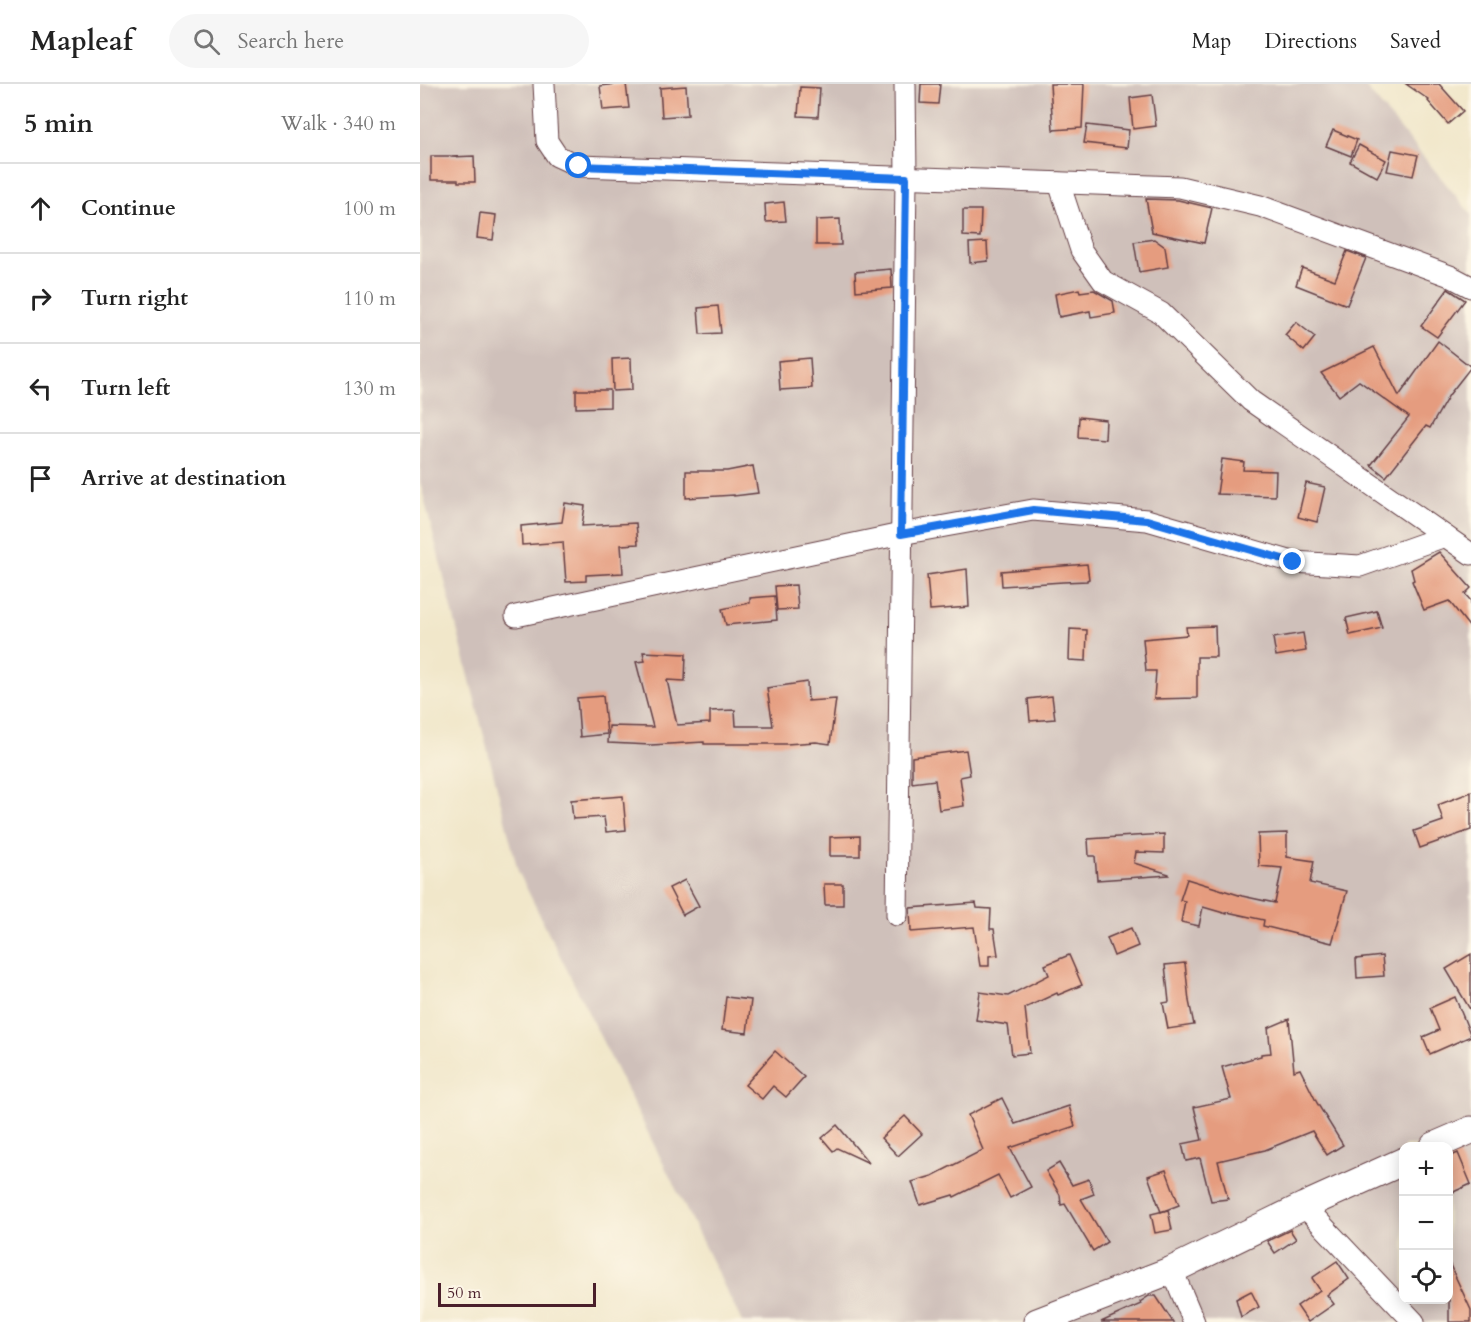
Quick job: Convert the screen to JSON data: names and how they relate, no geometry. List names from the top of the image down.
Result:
{
  "scale_bar": "50 m",
  "page": {
    "header": "Mapleaf",
    "search": "Search here",
    "nav": ["Map", "Directions", "Saved"],
    "heading": ["5 min", "Walk · 340 m"],
    "list": [
      ["Continue", "100 m"],
      ["Turn right", "110 m"],
      ["Turn left", "130 m"],
      "Arrive at destination"
    ],
    "map_buttons": ["+", "−"],
    "scale": "50 m"
  }
}
